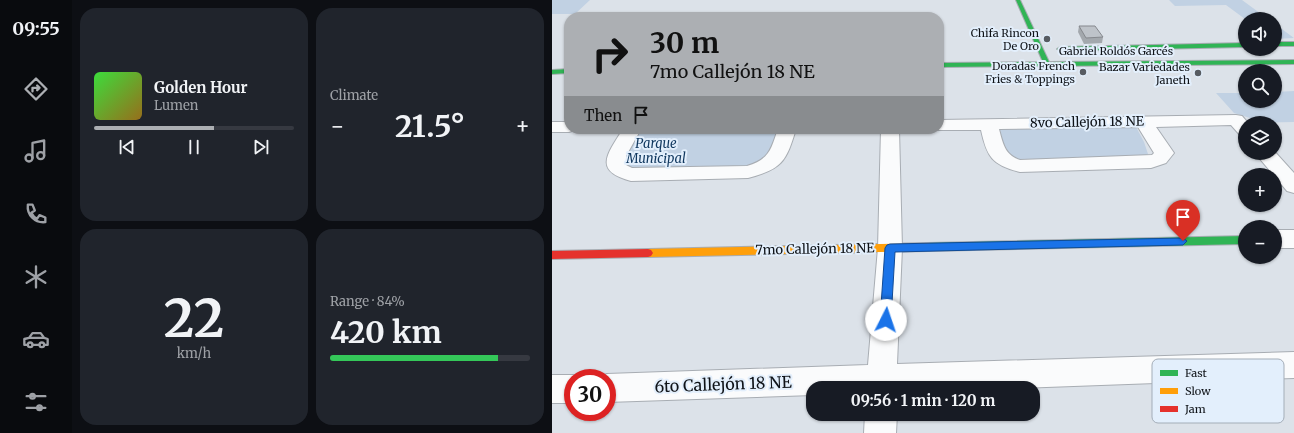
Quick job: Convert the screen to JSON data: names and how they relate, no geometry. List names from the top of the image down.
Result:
{
  "streets": {
    "main road": ["Gabriel Roldós Garcés", "7mo Callejón 18 NE"],
    "street": ["8vo Callejón 18 NE", "6to Callejón 18 NE"]
  },
  "parks": ["Parque Municipal"],
  "places": ["Chifa Rincon De Oro", "Doradas French Fries & Toppings", "Bazar Variedades Janeth"],
  "legend": ["Fast", "Slow", "Jam"],
  "page": {
    "tabs": "09:55",
    "tile": [
      "Climate",
      ["22", "km/h"],
      ["Range · 84%", "420 km"]
    ],
    "map_buttons": ["+", "−"],
    "turn": ["30 m", "7mo Callejón 18 NE"],
    "song": ["Golden Hour", "Lumen"],
    "then": "Then",
    "heat": ["−", "21.5°", "+"],
    "limit": "30",
    "trip": "09:56 · 1 min · 120 m"
  }
}
